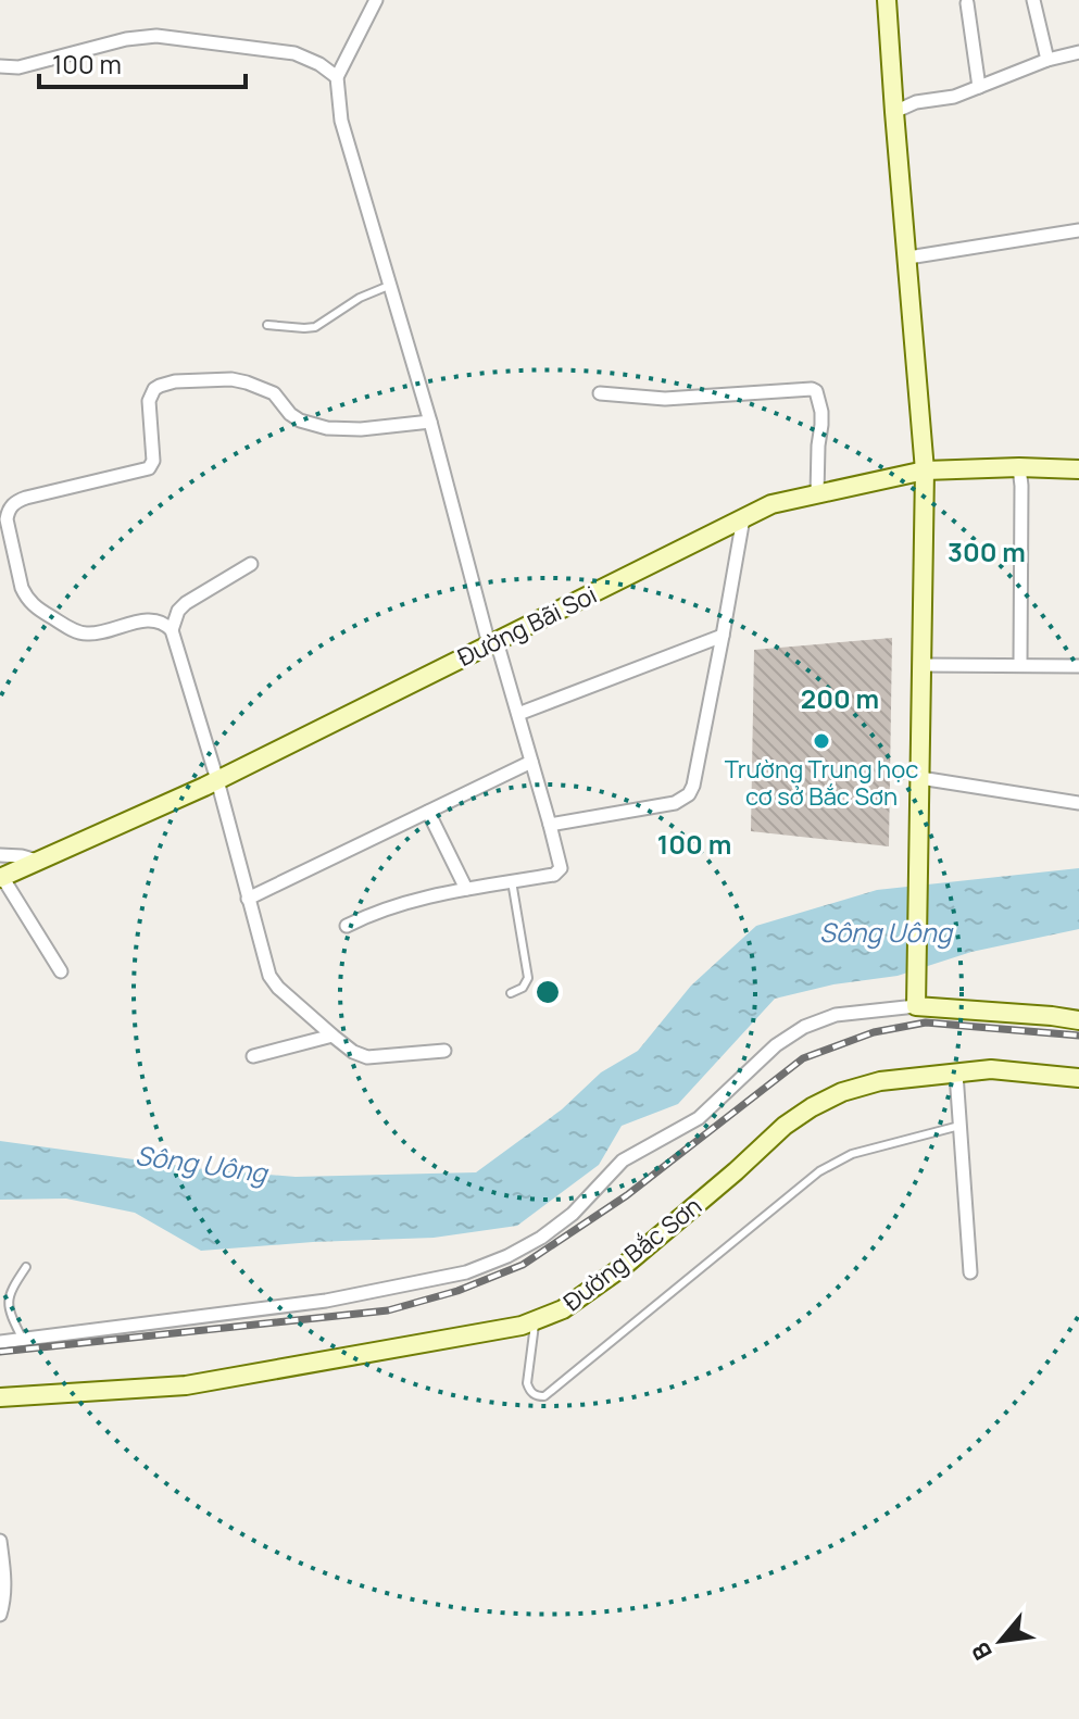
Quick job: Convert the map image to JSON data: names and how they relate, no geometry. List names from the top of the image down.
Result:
{
  "streets": {
    "main road": ["Đường Bãi Soi", "Đường Bắc Sơn"]
  },
  "water": ["Sông Uông"],
  "places": ["Trường Trung học cơ sở Bắc Sơn"],
  "scale_bar": "100 m",
  "north": "bottom left",
  "rings": ["300 m", "200 m", "100 m"]
}
